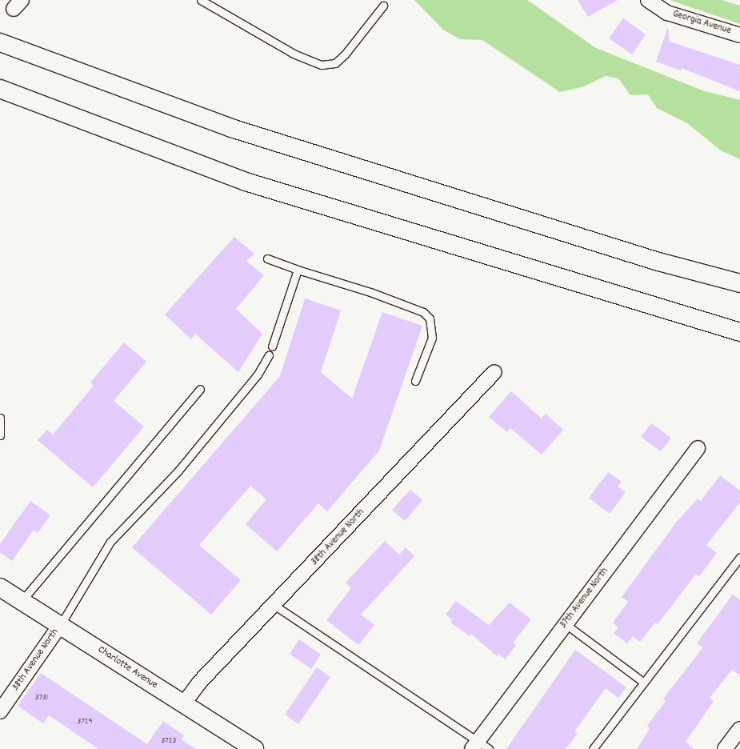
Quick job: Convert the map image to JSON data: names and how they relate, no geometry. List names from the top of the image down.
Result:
{
  "streets": {
    "main road": ["Charlotte Avenue"],
    "street": ["Georgia Avenue", "38th Avenue North", "37th Avenue North"]
  },
  "crossings": [
    ["38th Avenue North", "Charlotte Avenue"]
  ],
  "house_numbers": ["3731", "3729", "3723"]
}
